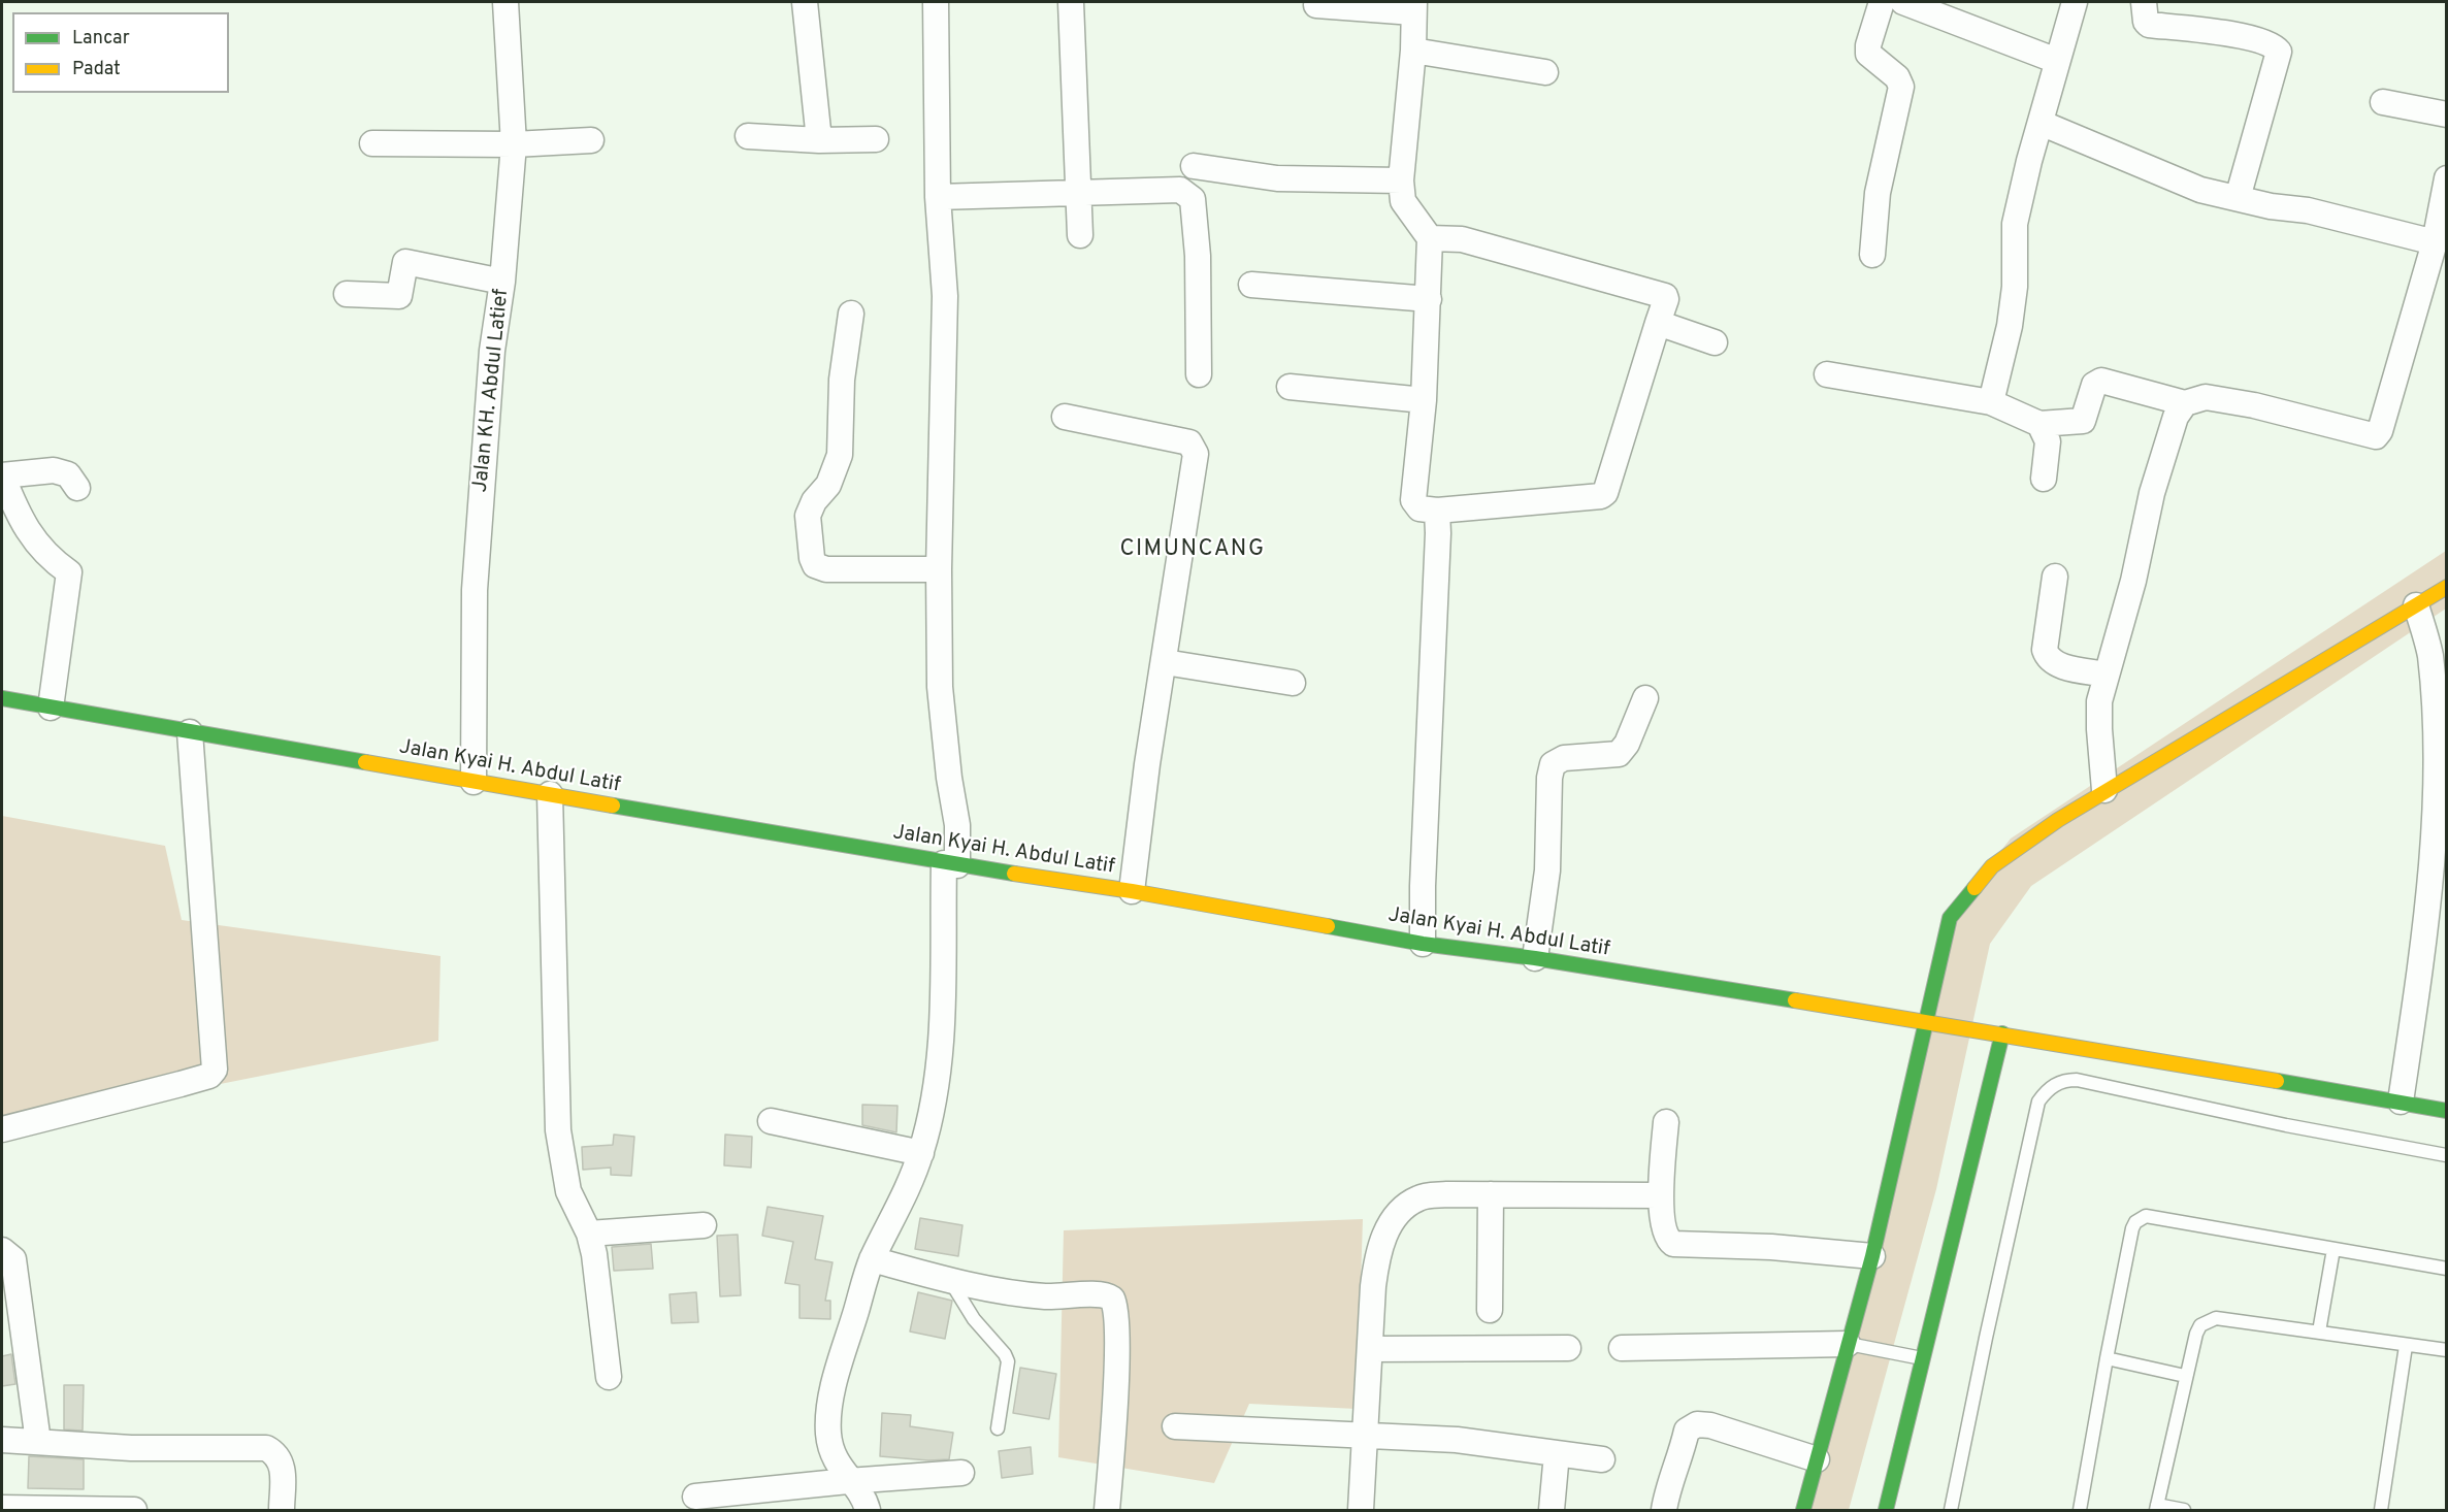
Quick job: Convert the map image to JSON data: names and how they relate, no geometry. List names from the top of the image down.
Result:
{
  "streets": {
    "street": ["Jalan KH. Abdul Latief", "Jalan Kyai H. Abdul Latif"]
  },
  "crossings": [
    ["Jalan KH. Abdul Latief", "Jalan Kyai H. Abdul Latif"]
  ],
  "districts": ["CIMUNCANG"],
  "legend": ["Lancar", "Padat"]
}
